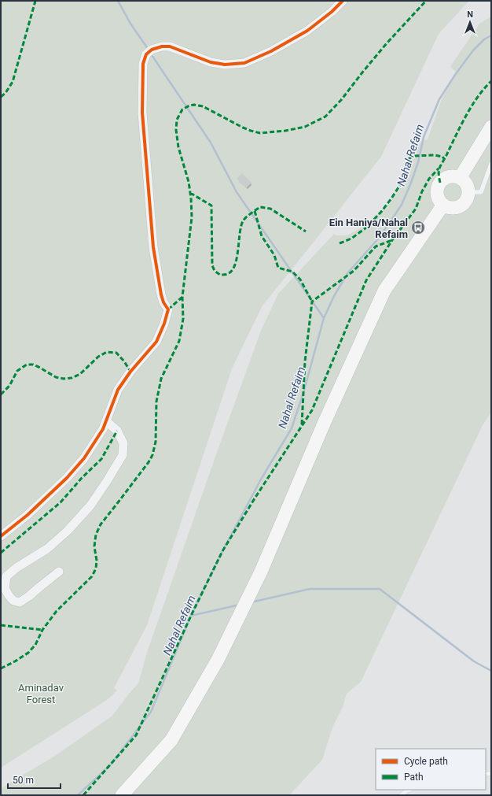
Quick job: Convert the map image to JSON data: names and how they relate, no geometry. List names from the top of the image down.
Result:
{
  "water": ["Nahal Refaim"],
  "parks": ["Aminadav Forest"],
  "places": {
    "bus stop": ["Ein Haniya/Nahal Refaim"]
  },
  "legend": ["Cycle path", "Path"],
  "scale_bar": "50 m",
  "north": "top"
}
